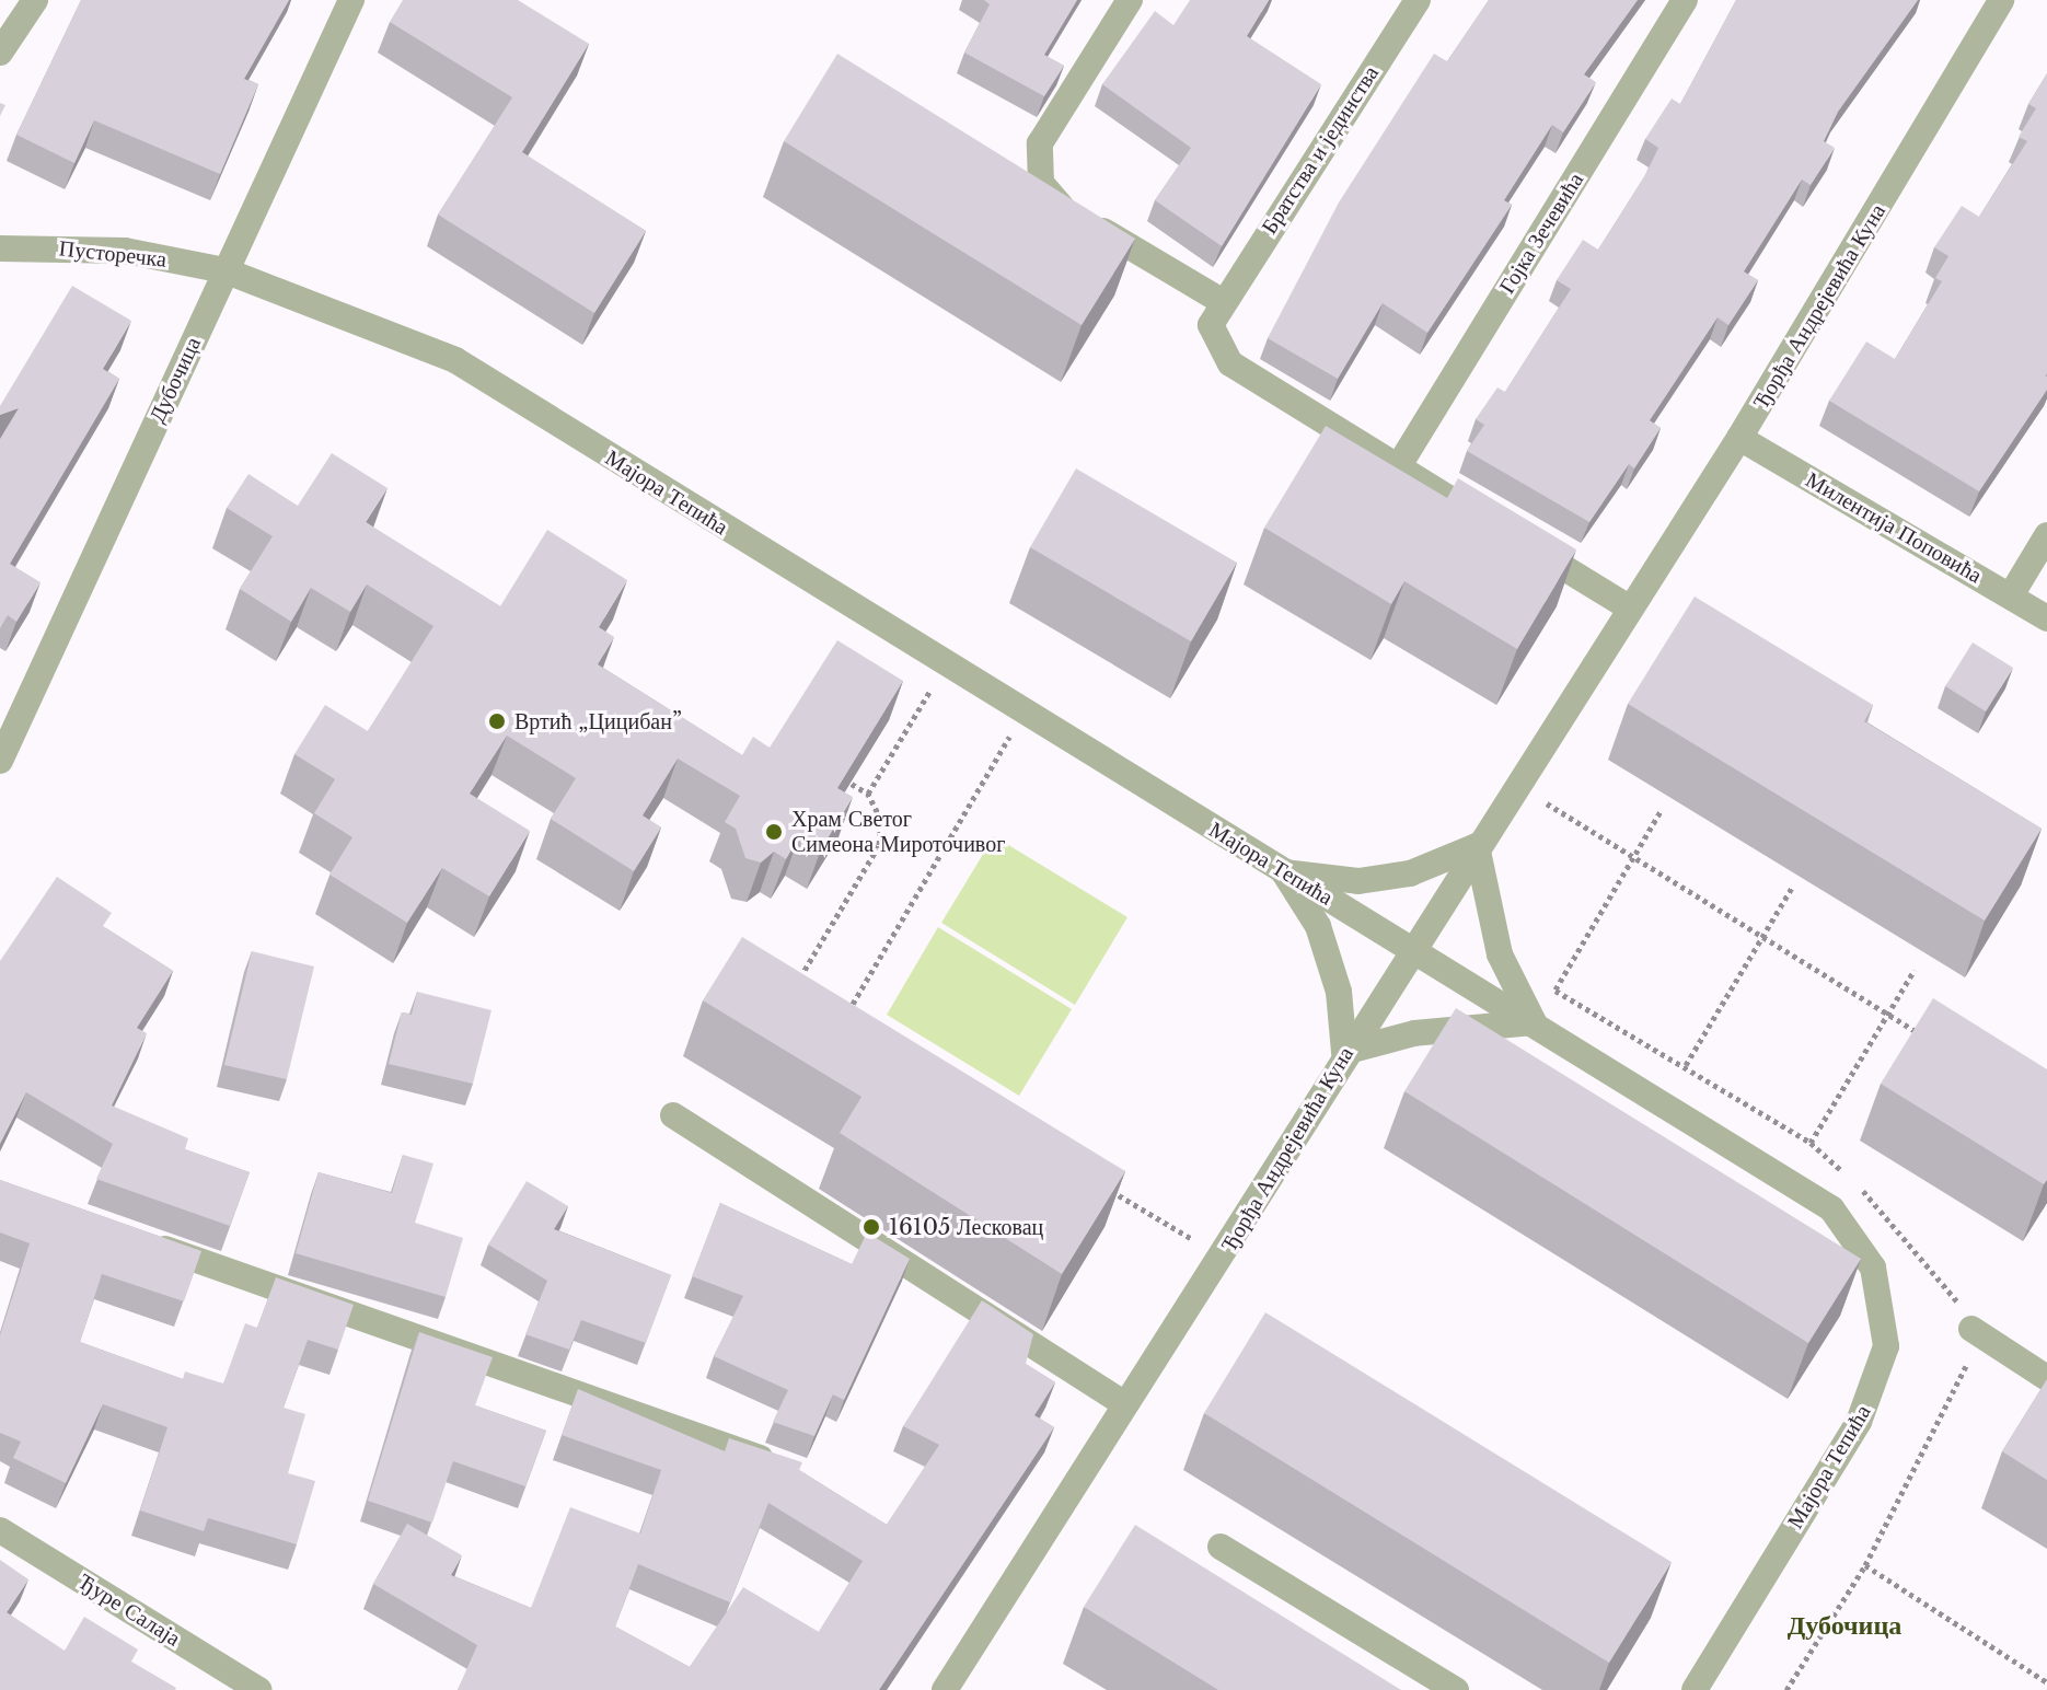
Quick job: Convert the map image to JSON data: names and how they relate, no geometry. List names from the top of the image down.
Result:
{
  "streets": {
    "street": [
      "Братства и јединства",
      "Гојка Зечевића",
      "Пусторечка",
      "Ђорђа Андрејевића Куна",
      "Дубочица",
      "Мајора Тепића",
      "Милентија Поповића",
      "Ђуре Салаја"
    ]
  },
  "crossings": [
    ["Пусторечка", "Дубочица"],
    ["Пусторечка", "Мајора Тепића"],
    ["Ђорђа Андрејевића Куна", "Мајора Тепића"],
    ["Ђорђа Андрејевића Куна", "Милентија Поповића"],
    ["Дубочица", "Мајора Тепића"]
  ],
  "districts": ["Дубочица"],
  "places": ["Вртић „Цицибан”", "Храм Светог Симеона Мироточивог", "16105 Лесковац"]
}
